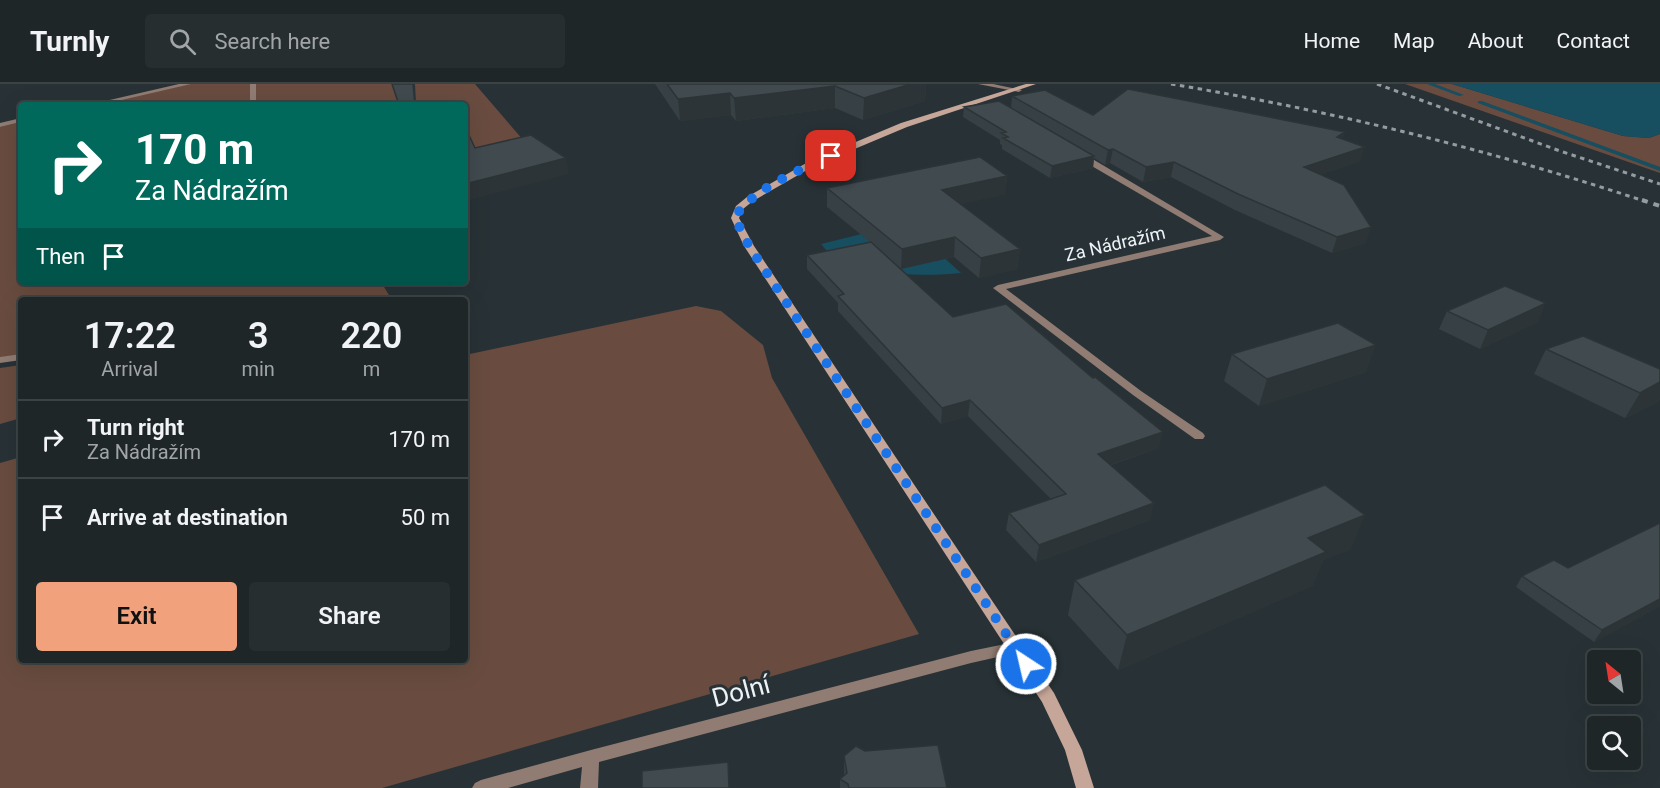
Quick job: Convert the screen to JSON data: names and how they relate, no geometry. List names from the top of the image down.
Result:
{
  "streets": {
    "street": ["Za Nádražím", "Dolní"]
  },
  "north": "top left",
  "page": {
    "header": "Turnly",
    "search": "Search here",
    "nav": [
      "Home",
      "Map",
      "About",
      "Contact"
    ],
    "turn": ["170 m", "Za Nádražím"],
    "then": "Then",
    "eta": [
      "17:22",
      "Arrival",
      "3",
      "min",
      "220",
      "m"
    ],
    "list": [
      {
        "name": "Turn right",
        "note": "Za Nádražím",
        "value": "170 m"
      },
      {
        "name": "Arrive at destination",
        "value": "50 m"
      }
    ],
    "buttons": ["Exit", "Share"]
  }
}
